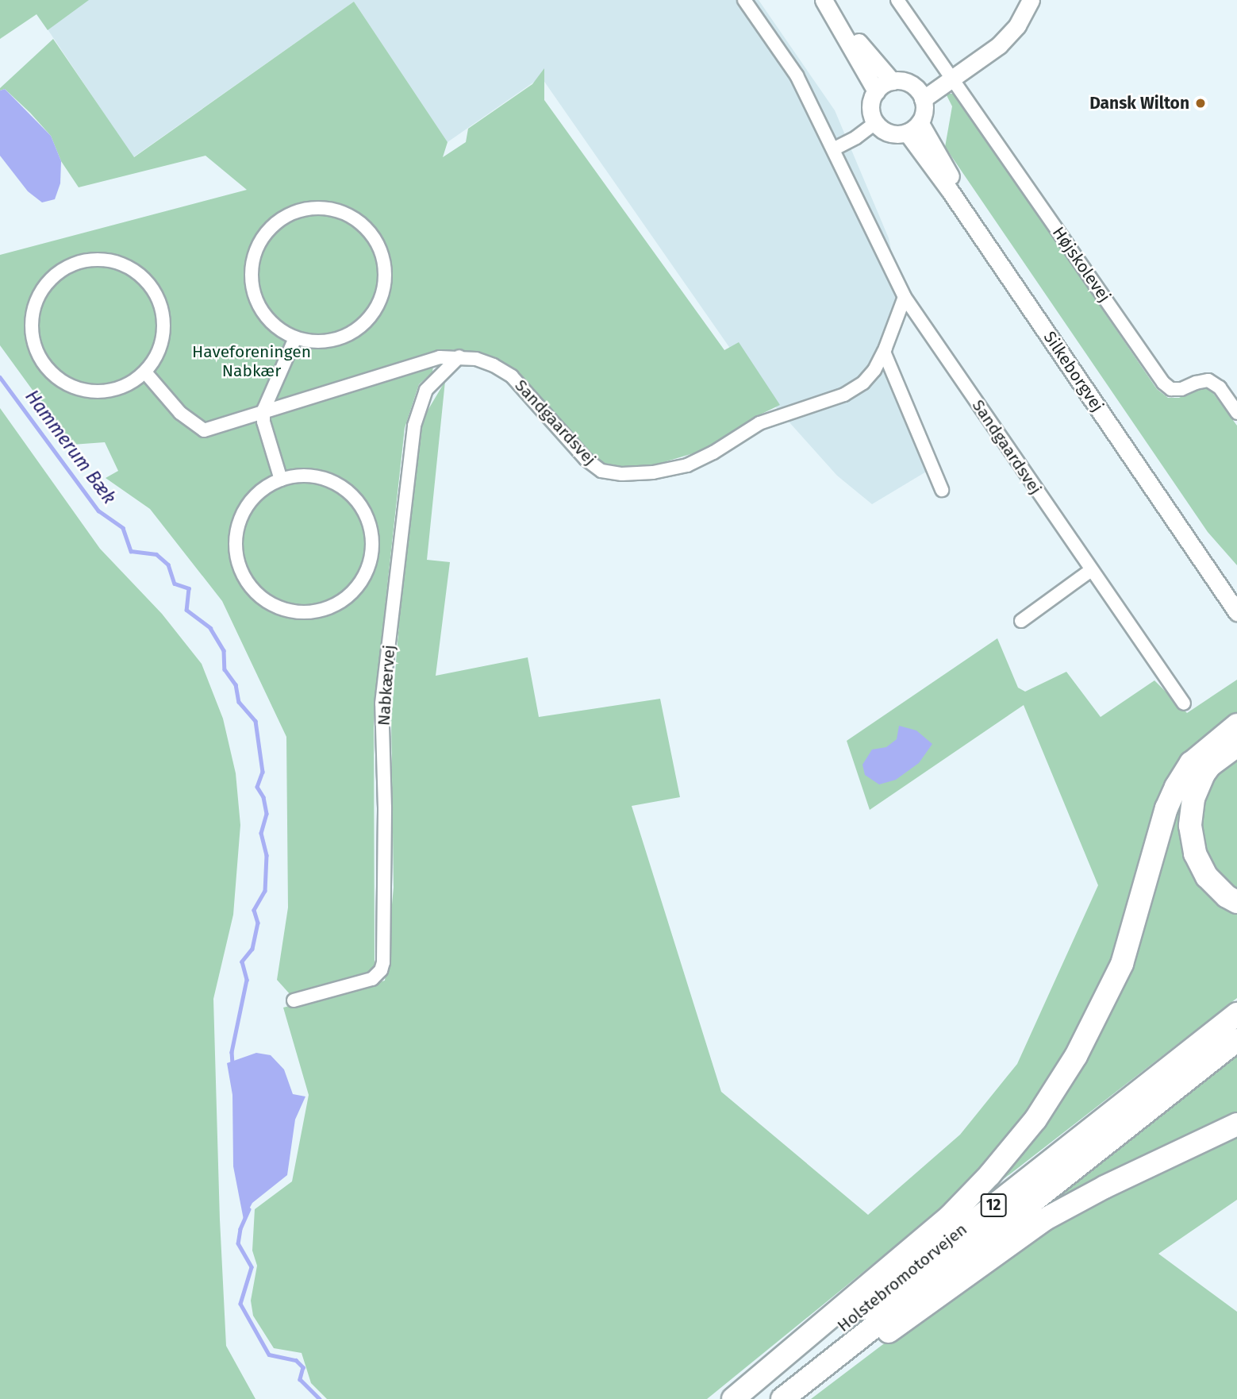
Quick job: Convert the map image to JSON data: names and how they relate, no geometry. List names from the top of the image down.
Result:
{
  "streets": {
    "highway": ["12", "Holstebromotorvejen"],
    "main road": ["Silkeborgvej"],
    "street": ["Højskolevej", "Sandgaardsvej", "Nabkærvej"]
  },
  "crossings": [
    ["Sandgaardsvej", "Nabkærvej"]
  ],
  "water": ["Hammerum Bæk"],
  "parks": ["Haveforeningen Nabkær"],
  "places": ["Dansk Wilton"]
}
